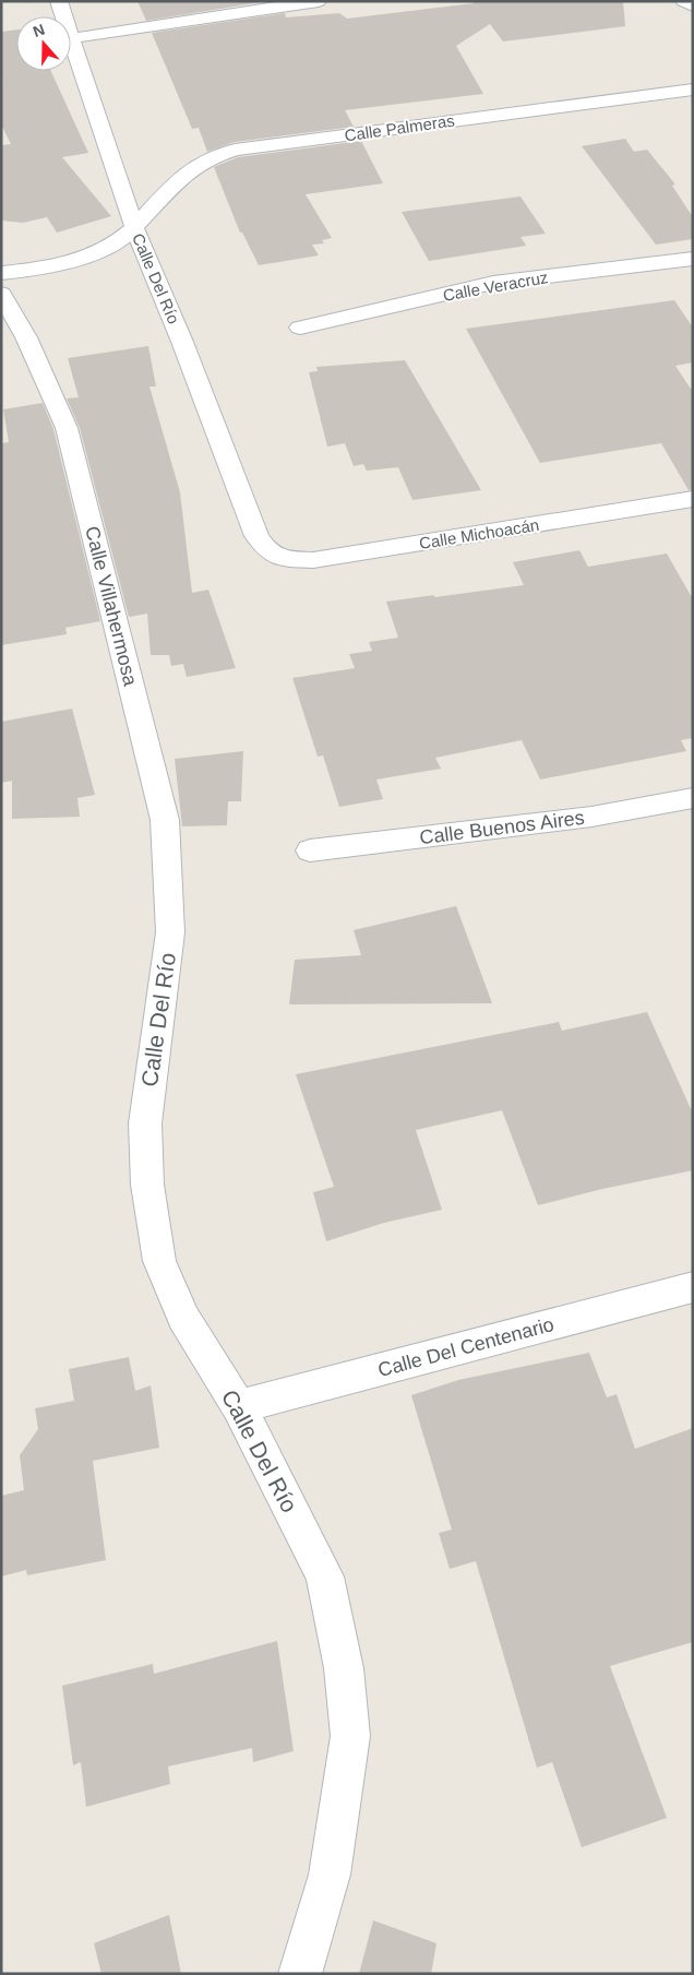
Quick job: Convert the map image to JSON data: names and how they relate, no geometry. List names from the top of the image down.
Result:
{
  "streets": {
    "street": [
      "Calle Palmeras",
      "Calle Del Río",
      "Calle Veracruz",
      "Calle Michoacán",
      "Calle Villahermosa",
      "Calle Buenos Aires",
      "Calle Del Centenario"
    ]
  },
  "crossings": [
    ["Calle Palmeras", "Calle Del Río"],
    ["Calle Del Río", "Calle Michoacán"],
    ["Calle Del Río", "Calle Villahermosa"],
    ["Calle Del Río", "Calle Del Centenario"]
  ],
  "north": "top"
}
